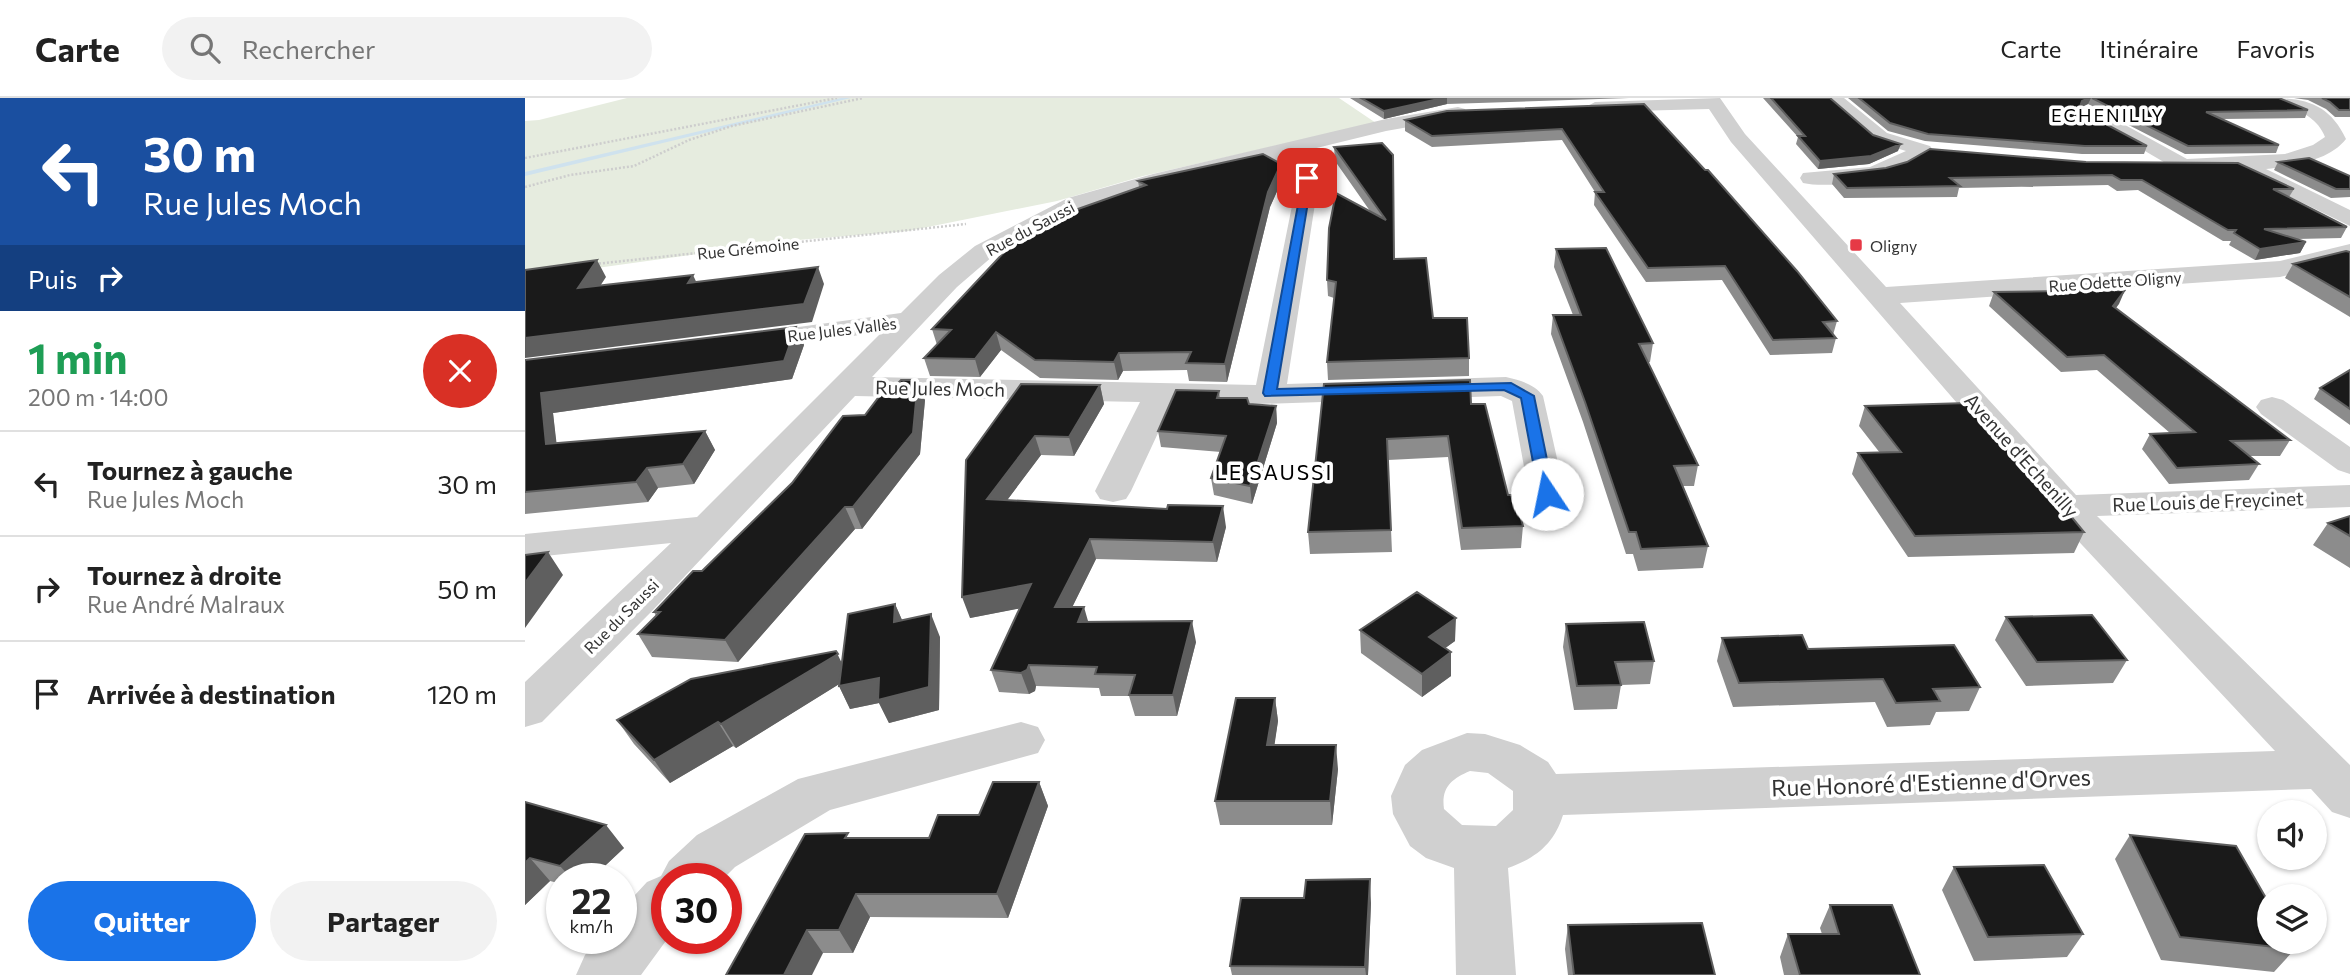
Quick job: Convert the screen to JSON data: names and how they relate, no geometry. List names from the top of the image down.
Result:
{
  "streets": {
    "street": [
      "Rue du Saussi",
      "Rue Odette Oligny",
      "Rue Jules Vallès",
      "Rue Jules Moch",
      "Avenue d'Echenilly",
      "Rue Louis de Freycinet",
      "Rue Honoré d'Estienne d'Orves"
    ],
    "path": ["Rue Grémoine"]
  },
  "crossings": [
    ["Rue du Saussi", "Rue Jules Vallès"],
    ["Rue du Saussi", "Rue Jules Moch"],
    ["Rue Odette Oligny", "Avenue d'Echenilly"],
    ["Avenue d'Echenilly", "Rue Louis de Freycinet"],
    ["Avenue d'Echenilly", "Rue Honoré d'Estienne d'Orves"]
  ],
  "districts": ["ECHENILLY", "LE SAUSSI"],
  "places": {
    "transit": ["Oligny"]
  },
  "page": {
    "header": "Carte",
    "search": "Rechercher",
    "nav": ["Carte", "Itinéraire", "Favoris"],
    "turn": ["30 m", "Rue Jules Moch"],
    "then": "Puis",
    "heading": ["1 min", "200 m · 14:00"],
    "list": [
      {
        "name": "Tournez à gauche",
        "note": "Rue Jules Moch",
        "value": "30 m"
      },
      {
        "name": "Tournez à droite",
        "note": "Rue André Malraux",
        "value": "50 m"
      },
      {
        "name": "Arrivée à destination",
        "value": "120 m"
      }
    ],
    "speed": "22 km/h",
    "limit": "30",
    "buttons": ["Quitter", "Partager"]
  }
}
